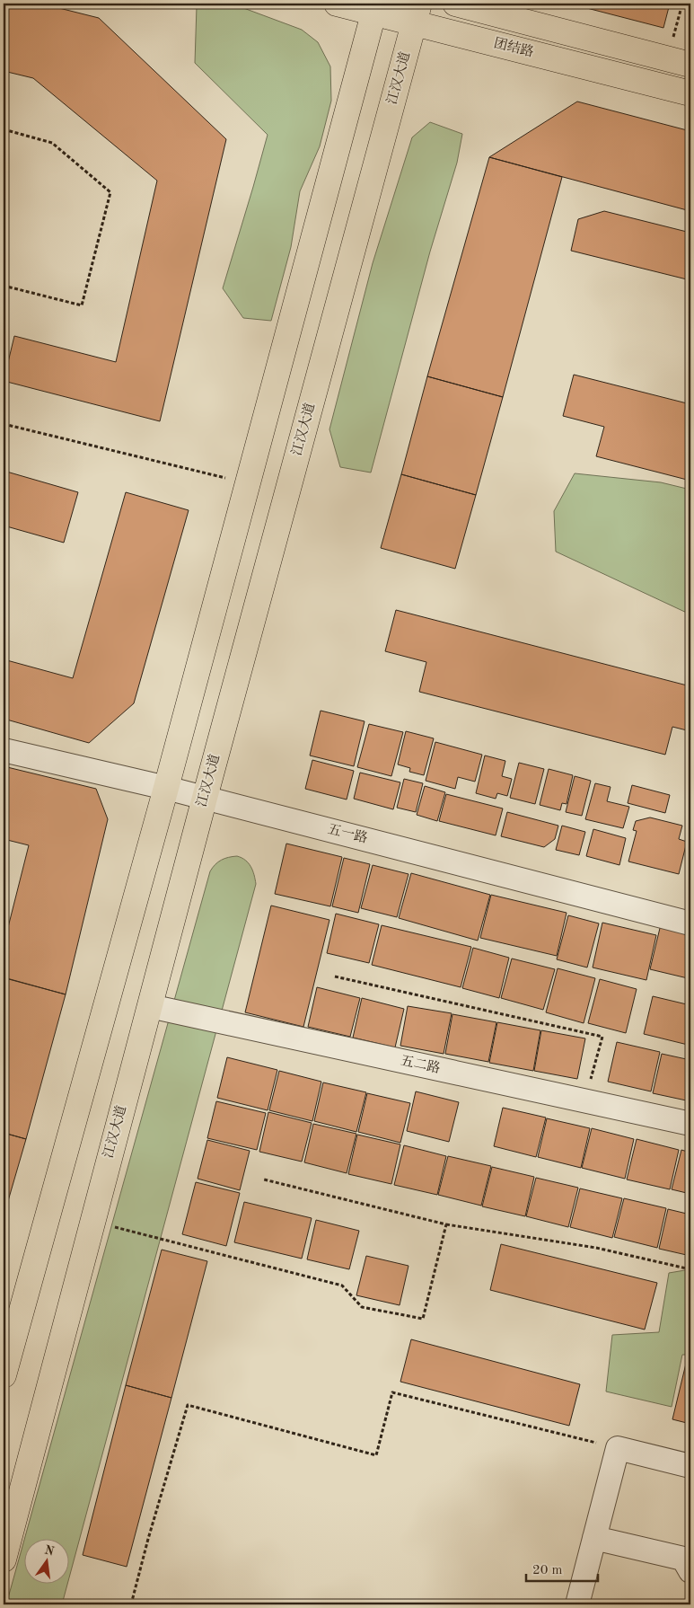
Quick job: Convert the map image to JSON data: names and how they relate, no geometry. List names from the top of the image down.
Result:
{
  "streets": {
    "main road": ["团结路", "江汉大道"],
    "street": ["五一路", "五二路"]
  },
  "crossings": [
    ["团结路", "江汉大道"],
    ["江汉大道", "五一路"],
    ["江汉大道", "五二路"]
  ],
  "scale_bar": "20 m",
  "north": "top"
}
